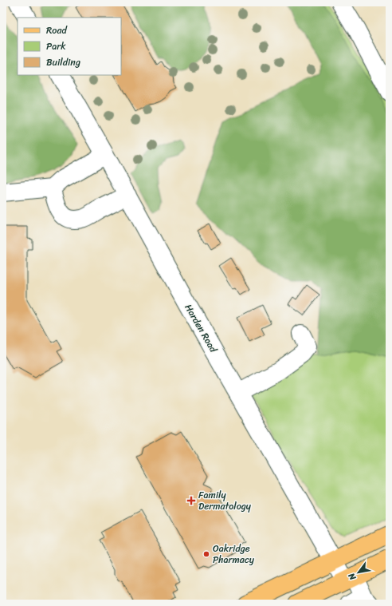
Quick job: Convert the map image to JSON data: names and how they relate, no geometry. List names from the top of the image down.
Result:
{
  "streets": {
    "street": ["Harden Road"]
  },
  "places": {
    "health": ["Family Dermatology"],
    "other": ["Oakridge Pharmacy"]
  },
  "legend": ["Road", "Park", "Building"],
  "north": "bottom left"
}
